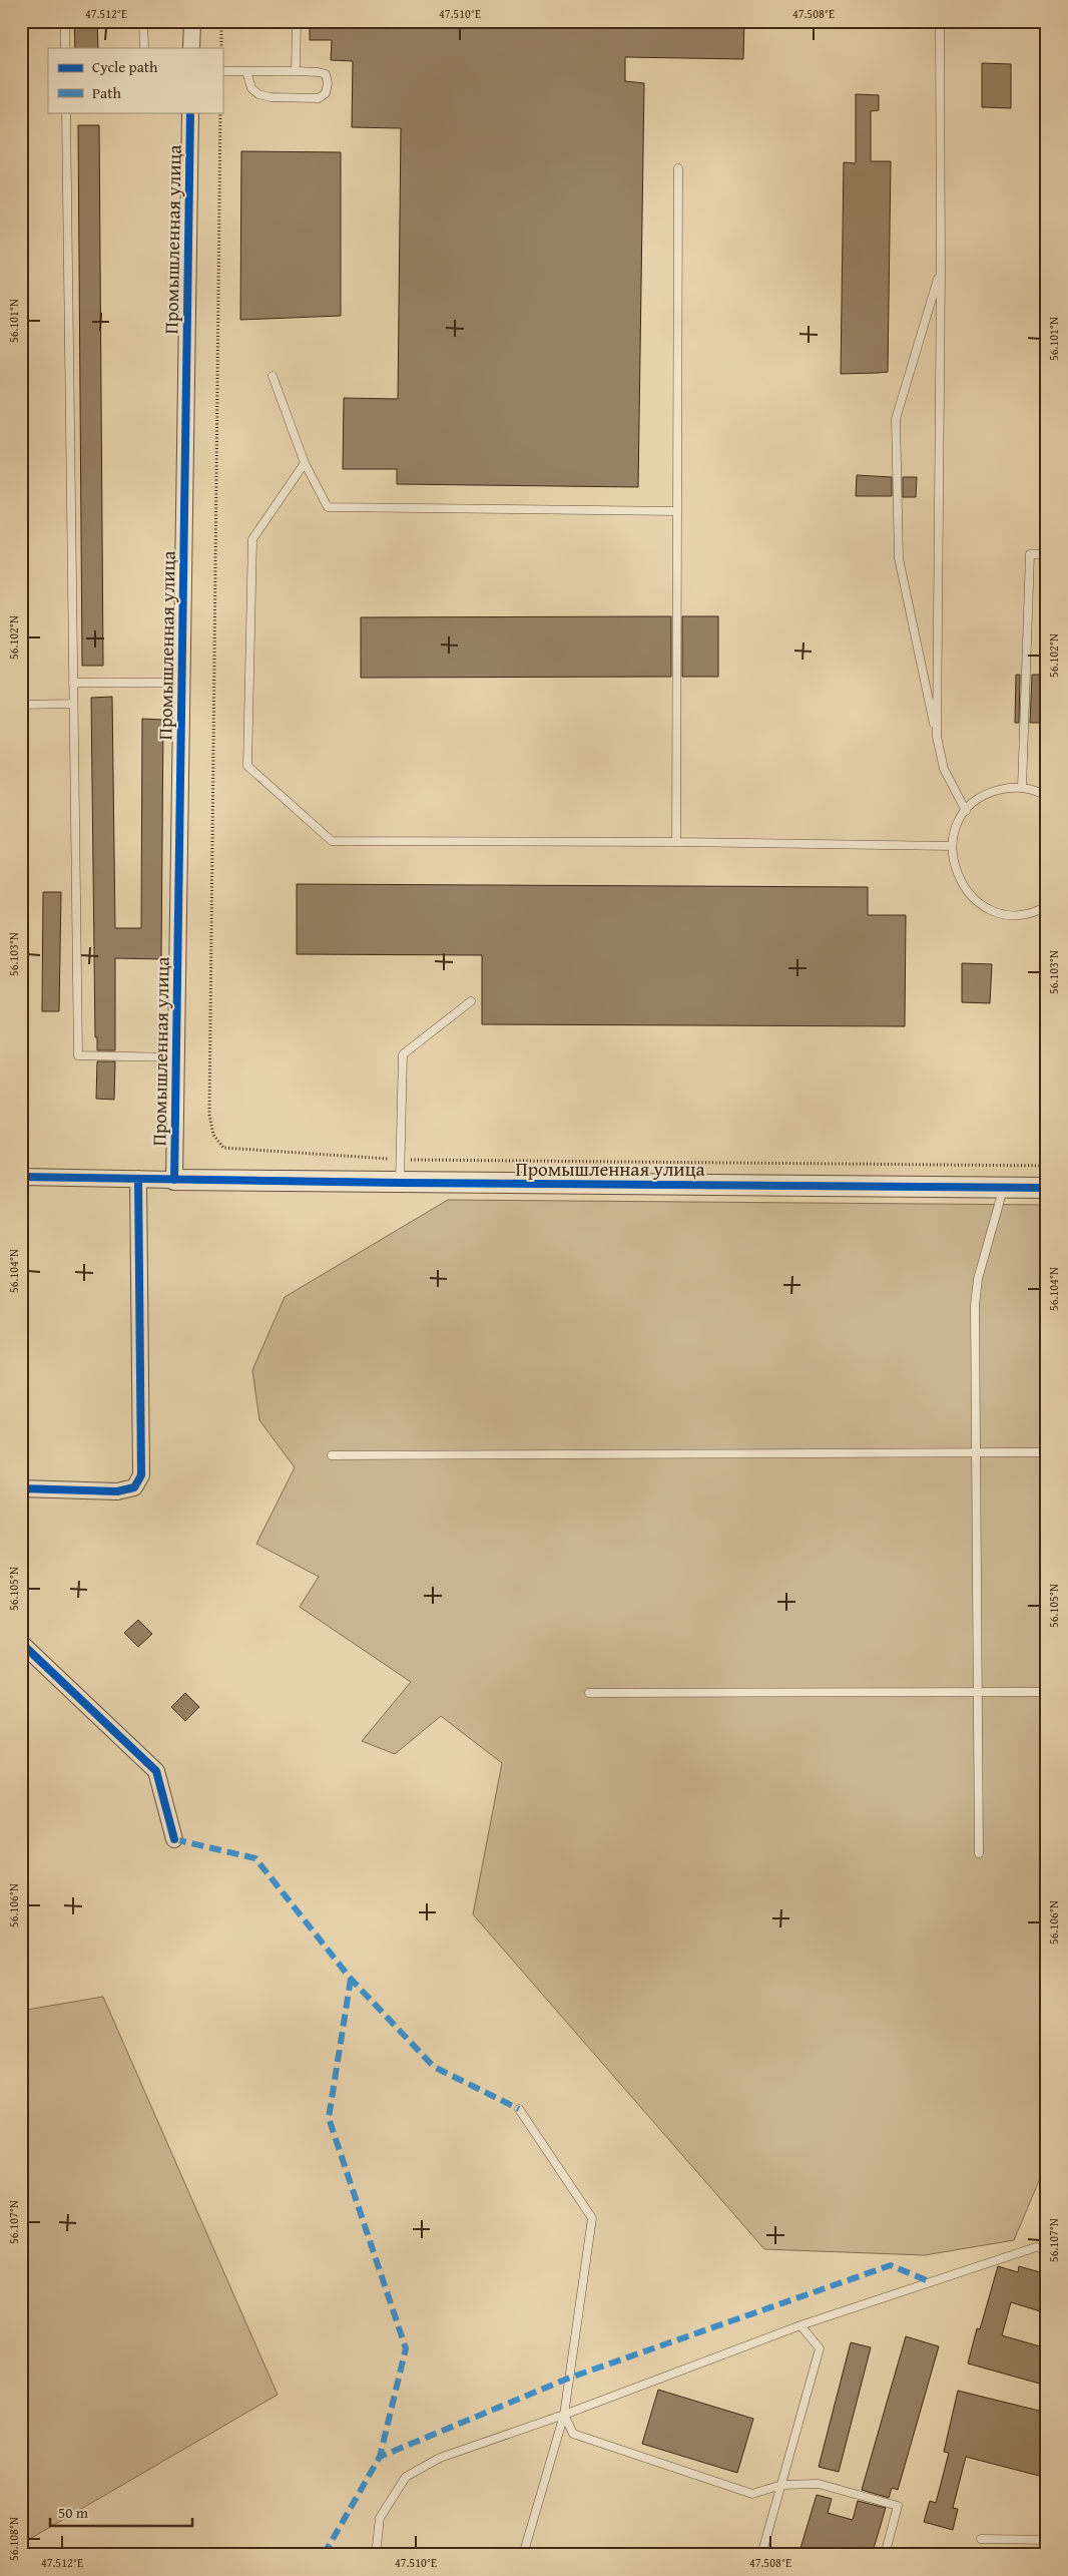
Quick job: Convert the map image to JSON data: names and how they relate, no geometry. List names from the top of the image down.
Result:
{
  "streets": {
    "street": ["Промышленная улица"]
  },
  "legend": ["Cycle path", "Path"],
  "scale_bar": "50 m",
  "coordinates": [
    "47.512°E",
    "47.510°E",
    "47.508°E",
    "56.101°N",
    "56.102°N",
    "56.103°N",
    "56.104°N",
    "56.105°N",
    "56.106°N",
    "56.107°N",
    "56.108°N"
  ]
}
